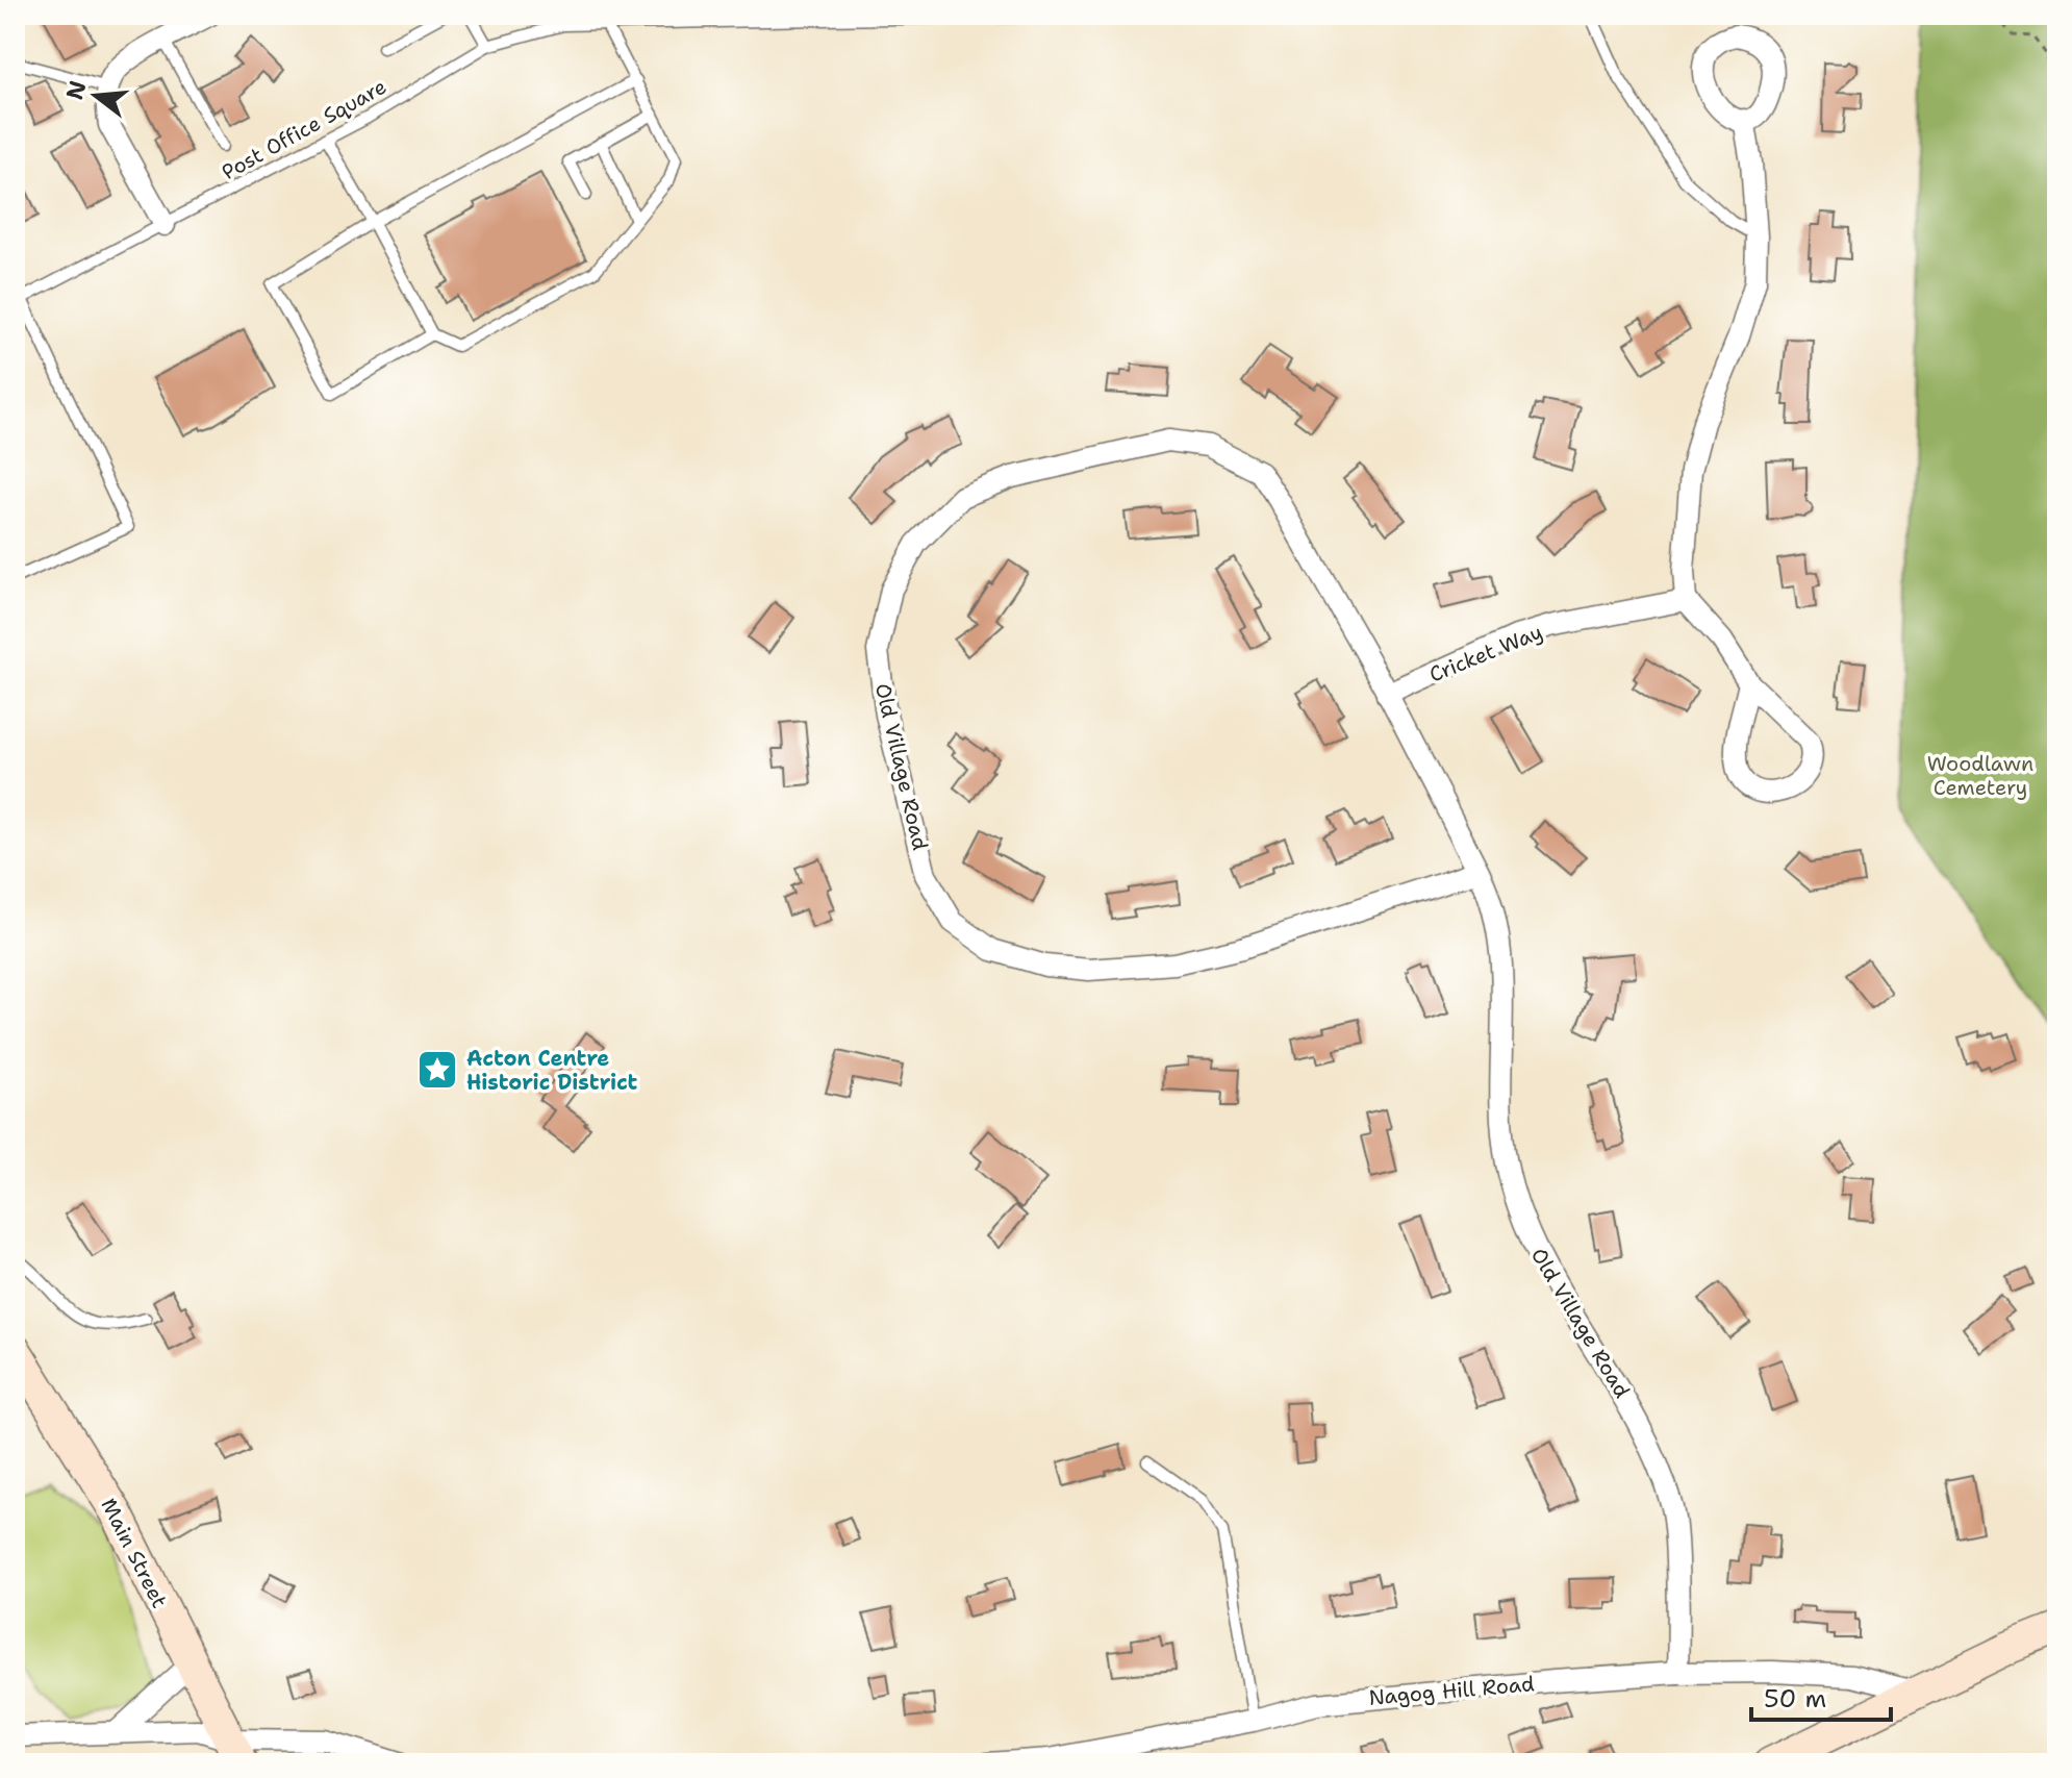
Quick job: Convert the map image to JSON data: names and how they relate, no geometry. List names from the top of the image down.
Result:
{
  "streets": {
    "main road": ["Main Street"],
    "street": ["Cricket Way", "Old Village Road", "Nagog Hill Road"],
    "lane": ["Post Office Square"]
  },
  "crossings": [
    ["Cricket Way", "Old Village Road"],
    ["Old Village Road", "Nagog Hill Road"]
  ],
  "parks": ["Woodlawn Cemetery"],
  "places": {
    "place": ["Acton Centre Historic District"]
  },
  "scale_bar": "50 m",
  "north": "left"
}
